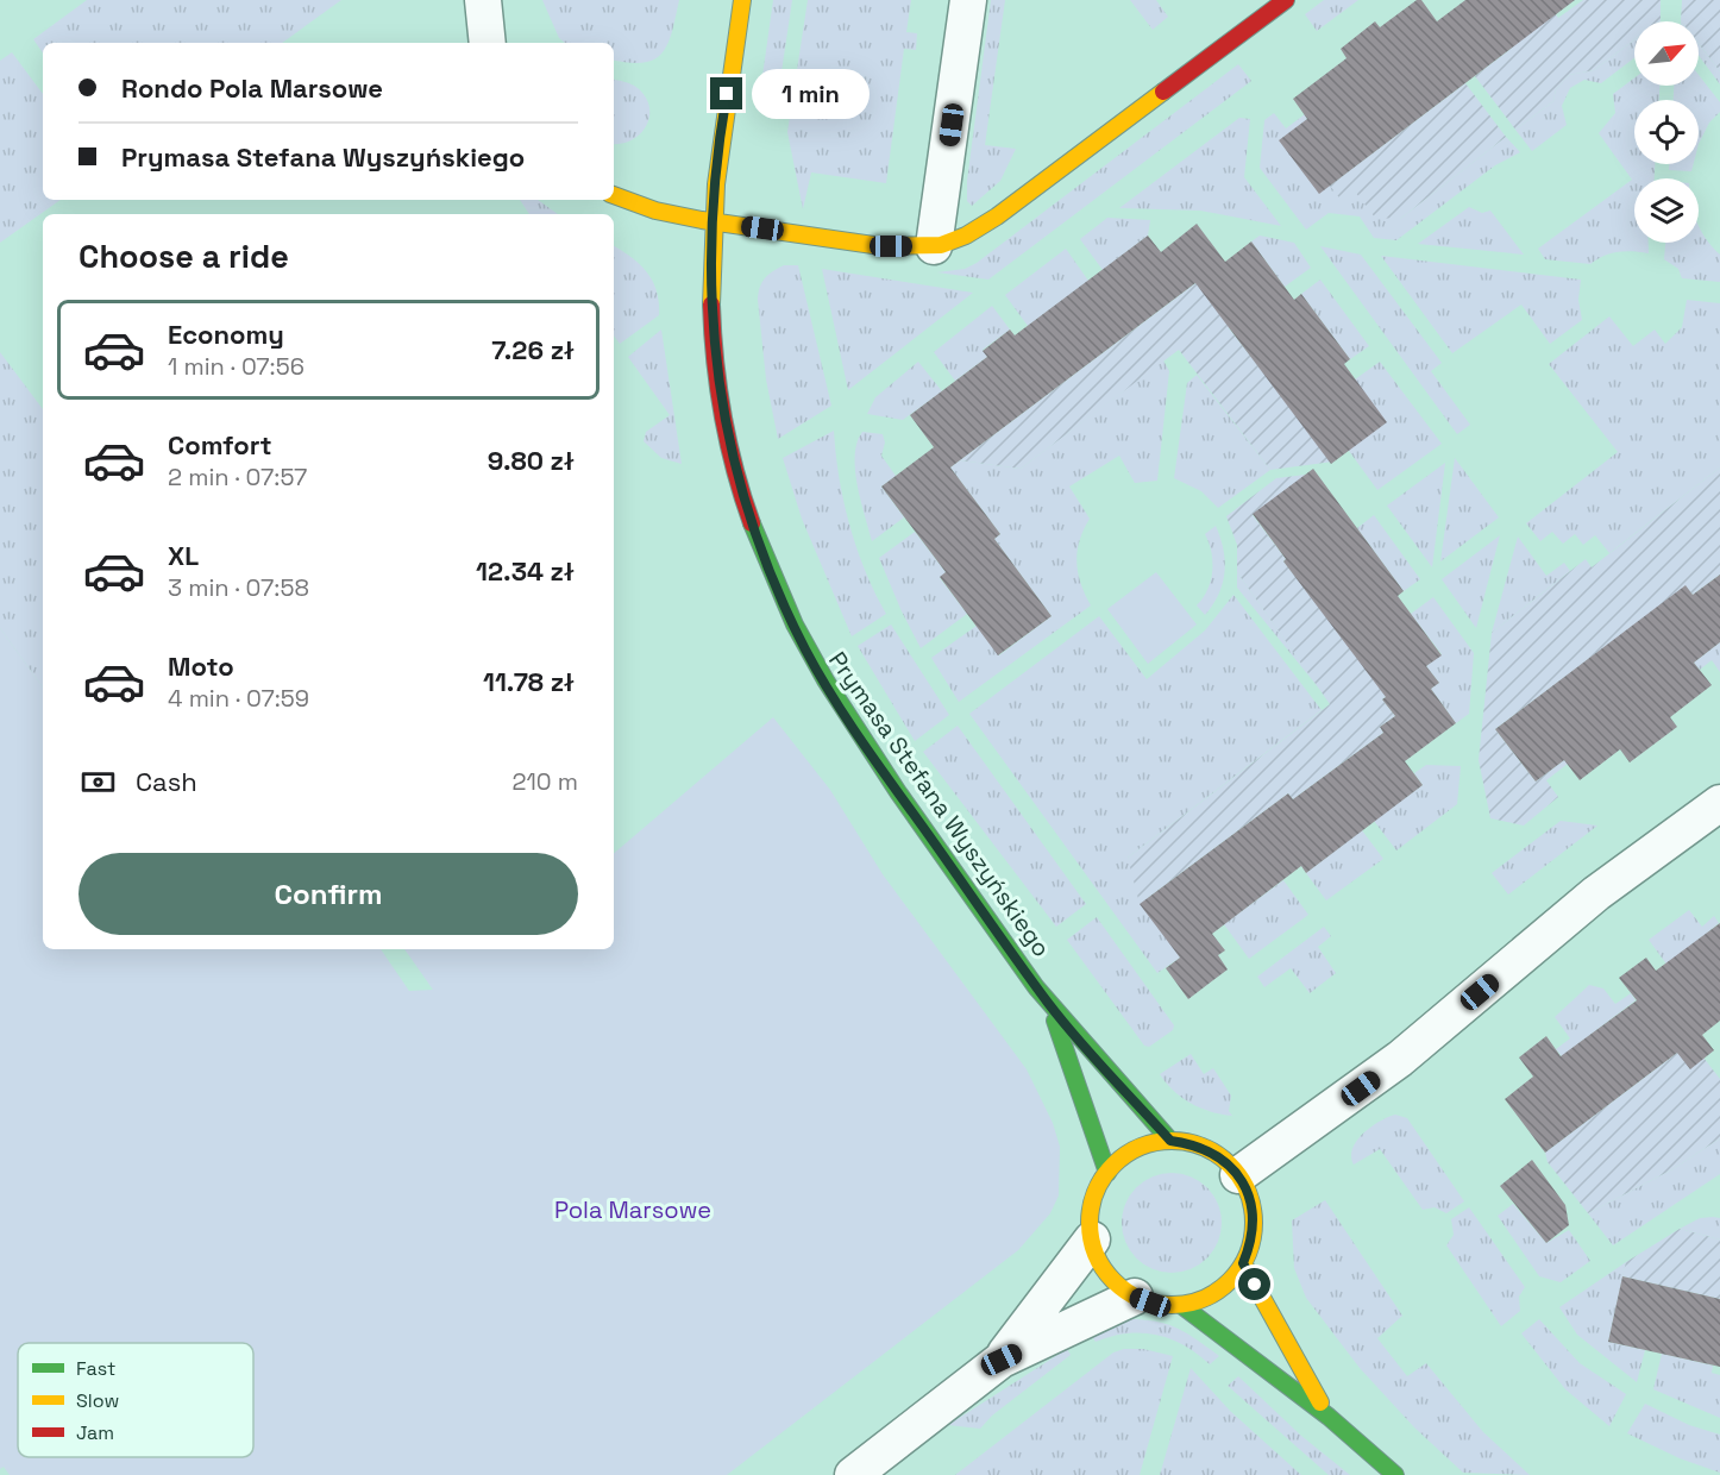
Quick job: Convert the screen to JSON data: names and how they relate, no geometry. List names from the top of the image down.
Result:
{
  "streets": {
    "street": ["Prymasa Stefana Wyszyńskiego"]
  },
  "parks": ["Pola Marsowe"],
  "legend": ["Fast", "Slow", "Jam"],
  "north": "top right",
  "page": {
    "banner": ["Rondo Pola Marsowe", "Prymasa Stefana Wyszyńskiego"],
    "bubble": "1 min",
    "heading": "Choose a ride",
    "list": [
      {
        "name": "Economy",
        "note": "1 min · 07:56",
        "value": "7.26 zł"
      },
      {
        "name": "Comfort",
        "note": "2 min · 07:57",
        "value": "9.80 zł"
      },
      {
        "name": "XL",
        "note": "3 min · 07:58",
        "value": "12.34 zł"
      },
      {
        "name": "Moto",
        "note": "4 min · 07:59",
        "value": "11.78 zł"
      }
    ],
    "pay": ["Cash", "210 m"],
    "buttons": "Confirm"
  }
}
